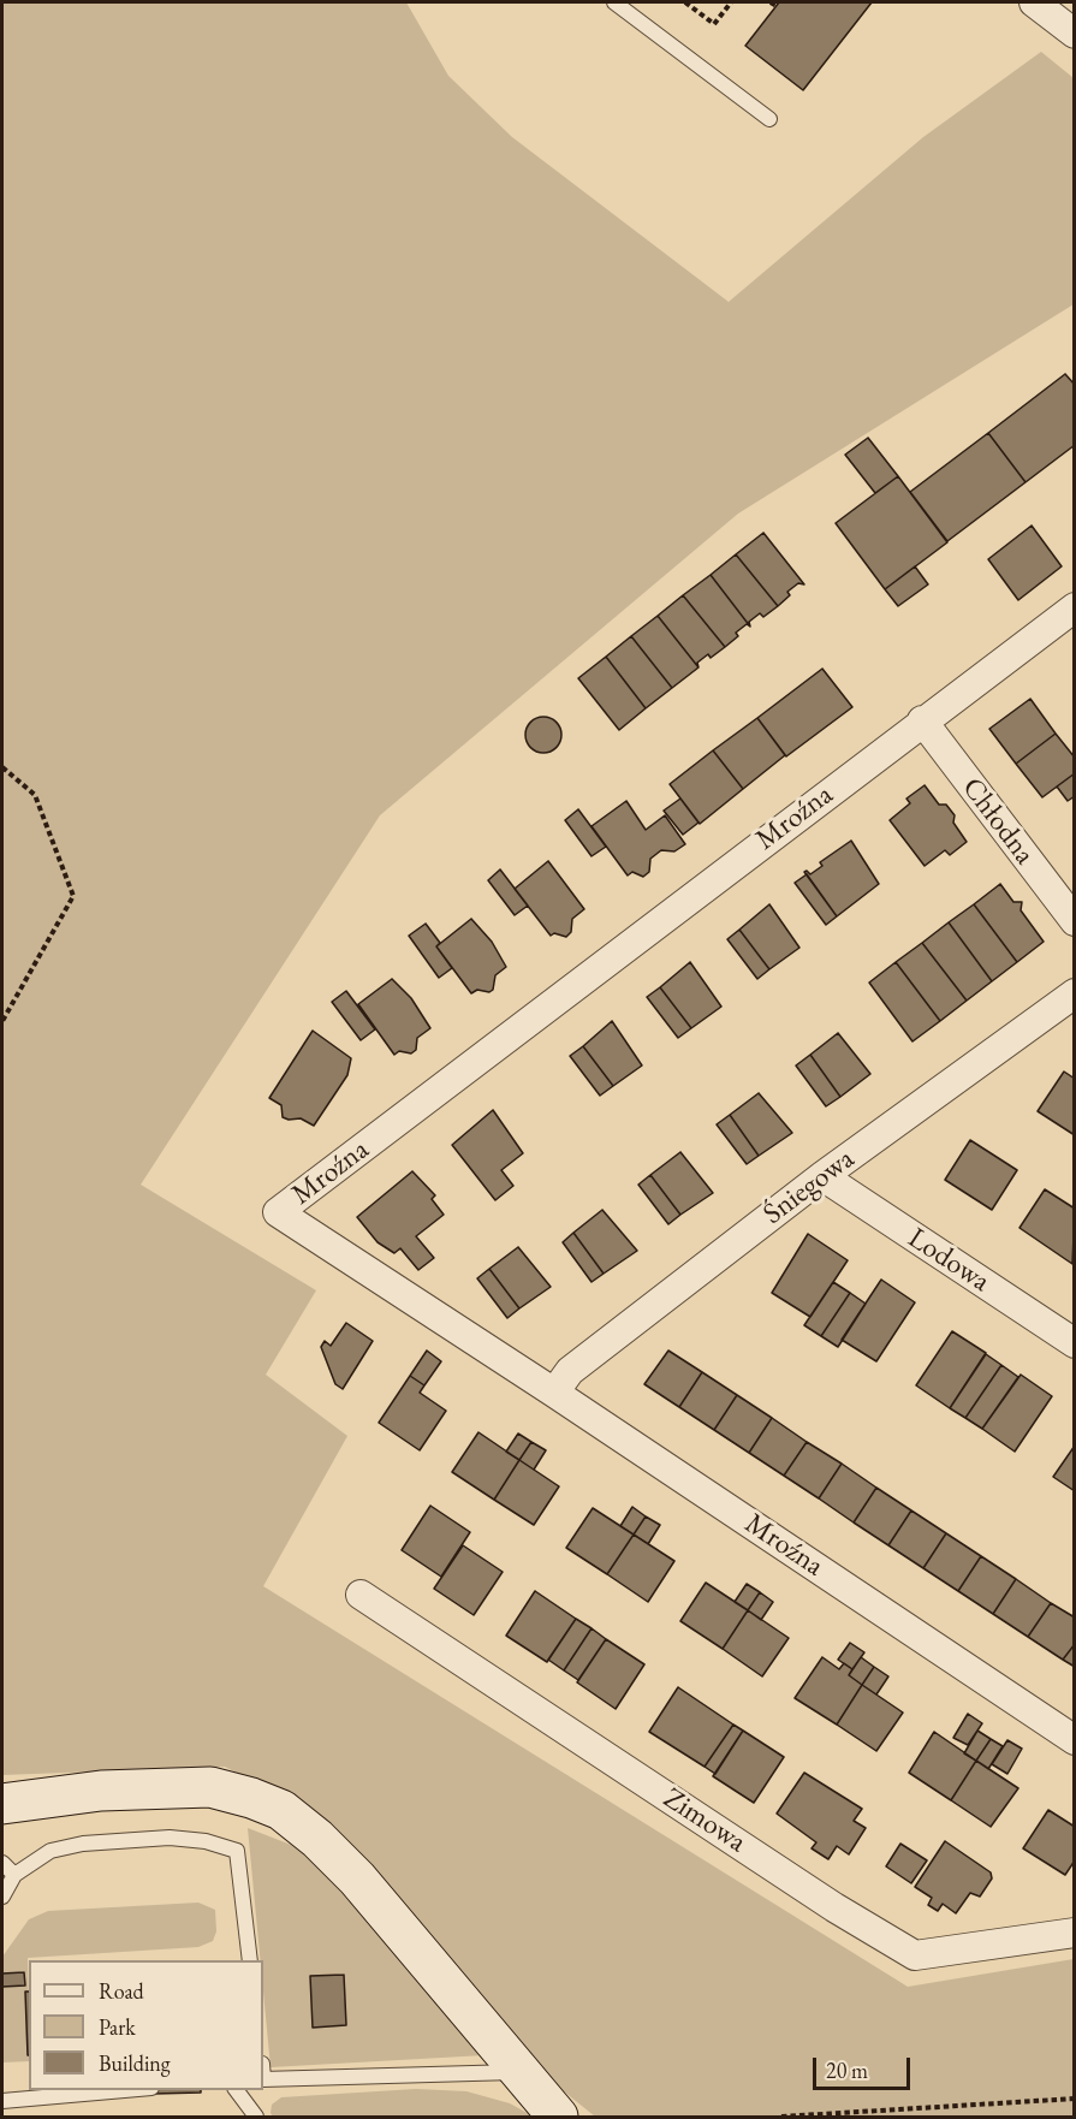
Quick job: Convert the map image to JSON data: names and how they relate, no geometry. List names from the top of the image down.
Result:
{
  "streets": {
    "street": [
      "Mroźna",
      "Chłodna",
      "Śniegowa",
      "Lodowa",
      "Zimowa"
    ]
  },
  "crossings": [
    ["Mroźna", "Chłodna"],
    ["Mroźna", "Śniegowa"],
    ["Śniegowa", "Lodowa"]
  ],
  "legend": ["Road", "Park", "Building"],
  "scale_bar": "20 m"
}
